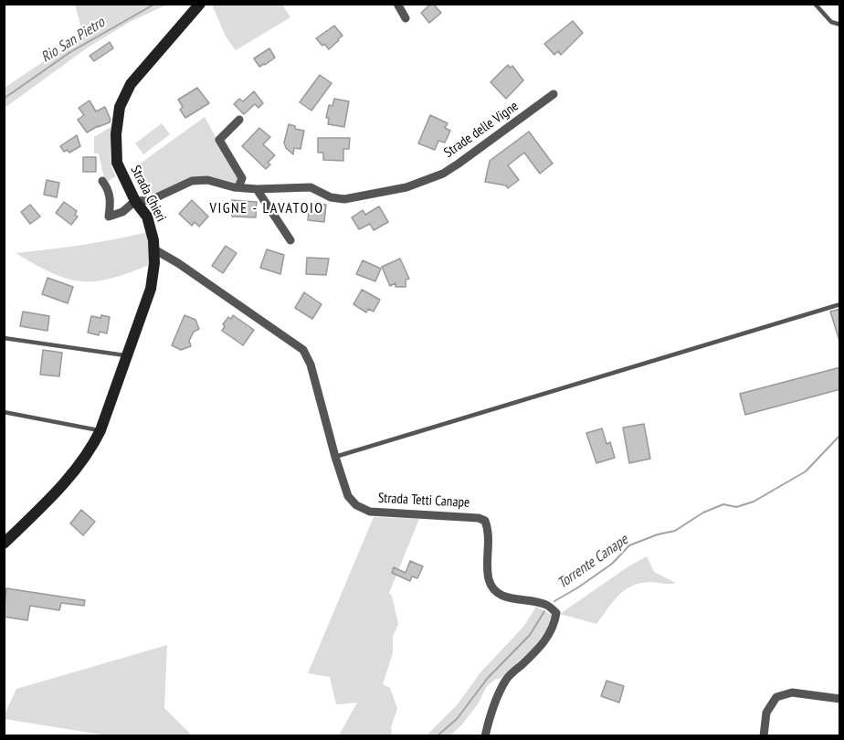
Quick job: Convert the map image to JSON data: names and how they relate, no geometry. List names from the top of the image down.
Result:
{
  "streets": {
    "main road": ["Strada Chieri"],
    "street": ["Strade delle Vigne", "Strada Tetti Canape"]
  },
  "crossings": [
    ["Strade delle Vigne", "Strada Chieri"],
    ["Strada Chieri", "Strada Tetti Canape"]
  ],
  "districts": ["VIGNE - LAVATOIO"],
  "water": ["Rio San Pietro", "Torrente Canape"]
}
